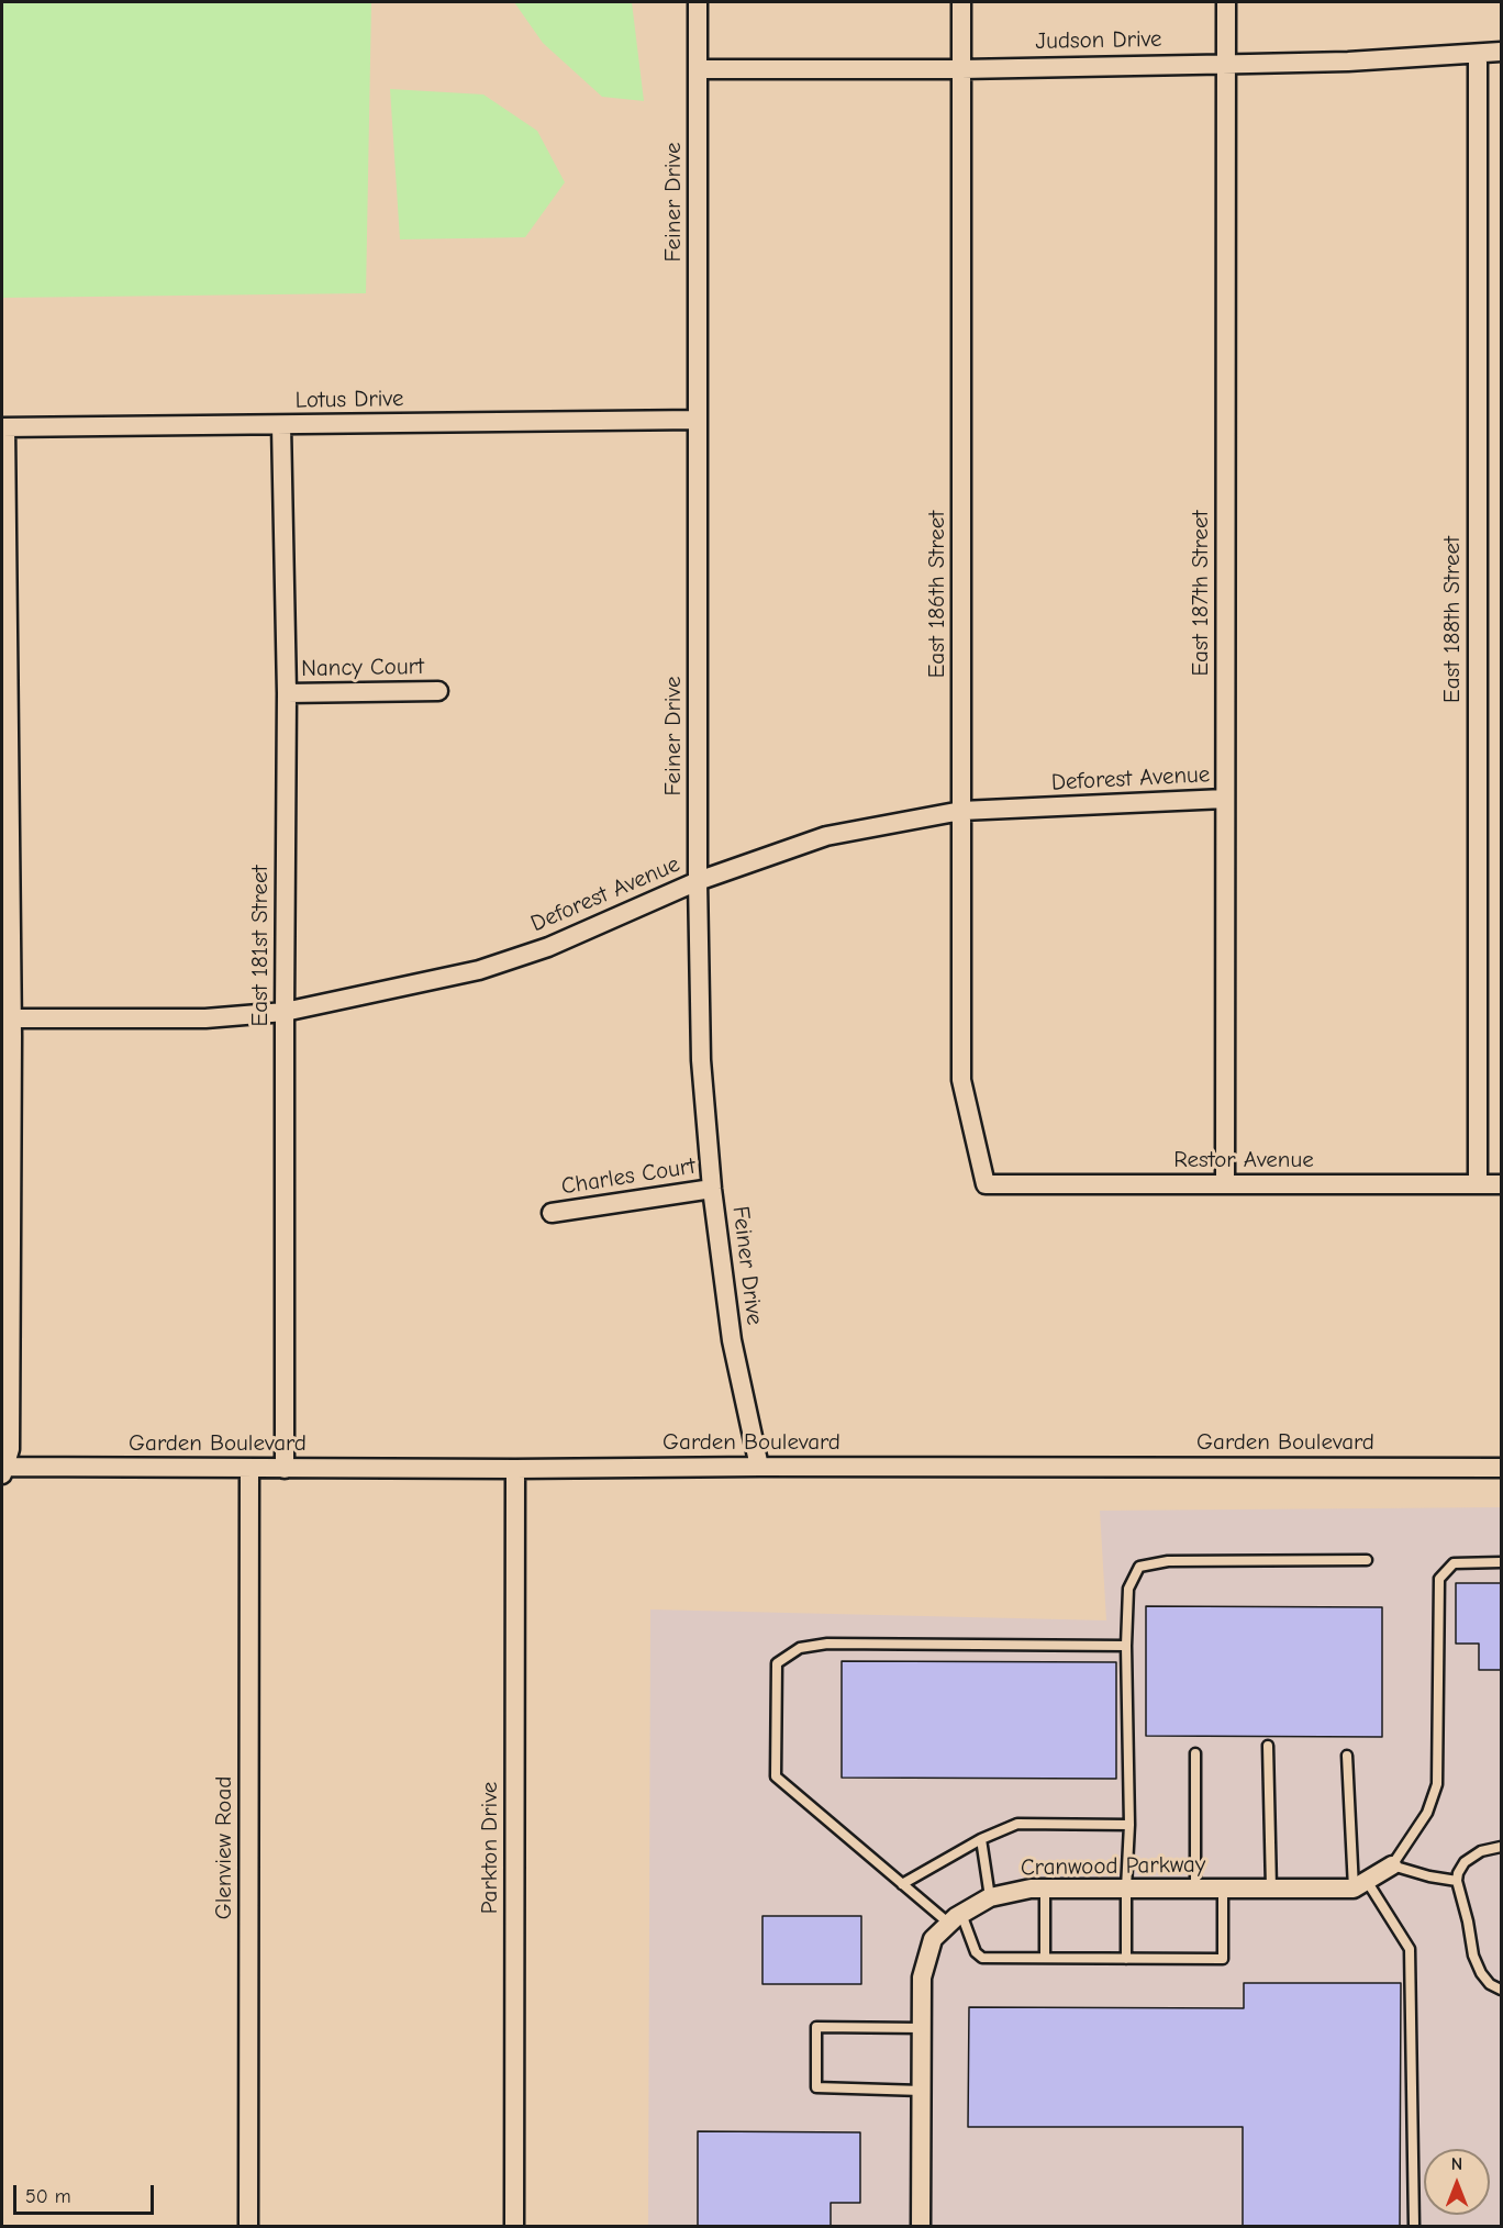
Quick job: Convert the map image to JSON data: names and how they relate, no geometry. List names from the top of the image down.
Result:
{
  "streets": {
    "street": [
      "Judson Drive",
      "Feiner Drive",
      "Lotus Drive",
      "East 187th Street",
      "East 186th Street",
      "East 188th Street",
      "Nancy Court",
      "Deforest Avenue",
      "East 181st Street",
      "Restor Avenue",
      "Charles Court",
      "Garden Boulevard",
      "Glenview Road",
      "Parkton Drive",
      "Cranwood Parkway"
    ]
  },
  "crossings": [
    ["Judson Drive", "Feiner Drive"],
    ["Judson Drive", "East 187th Street"],
    ["Judson Drive", "East 186th Street"],
    ["Judson Drive", "East 188th Street"],
    ["Feiner Drive", "Lotus Drive"],
    ["Feiner Drive", "Deforest Avenue"],
    ["Feiner Drive", "Charles Court"],
    ["Feiner Drive", "Garden Boulevard"],
    ["Lotus Drive", "East 181st Street"],
    ["East 187th Street", "Deforest Avenue"],
    ["East 187th Street", "Restor Avenue"],
    ["East 186th Street", "Deforest Avenue"],
    ["East 186th Street", "Restor Avenue"],
    ["East 188th Street", "Restor Avenue"],
    ["Nancy Court", "East 181st Street"],
    ["Deforest Avenue", "East 181st Street"],
    ["East 181st Street", "Garden Boulevard"],
    ["Garden Boulevard", "Glenview Road"],
    ["Garden Boulevard", "Parkton Drive"]
  ],
  "scale_bar": "50 m",
  "north": "top"
}
